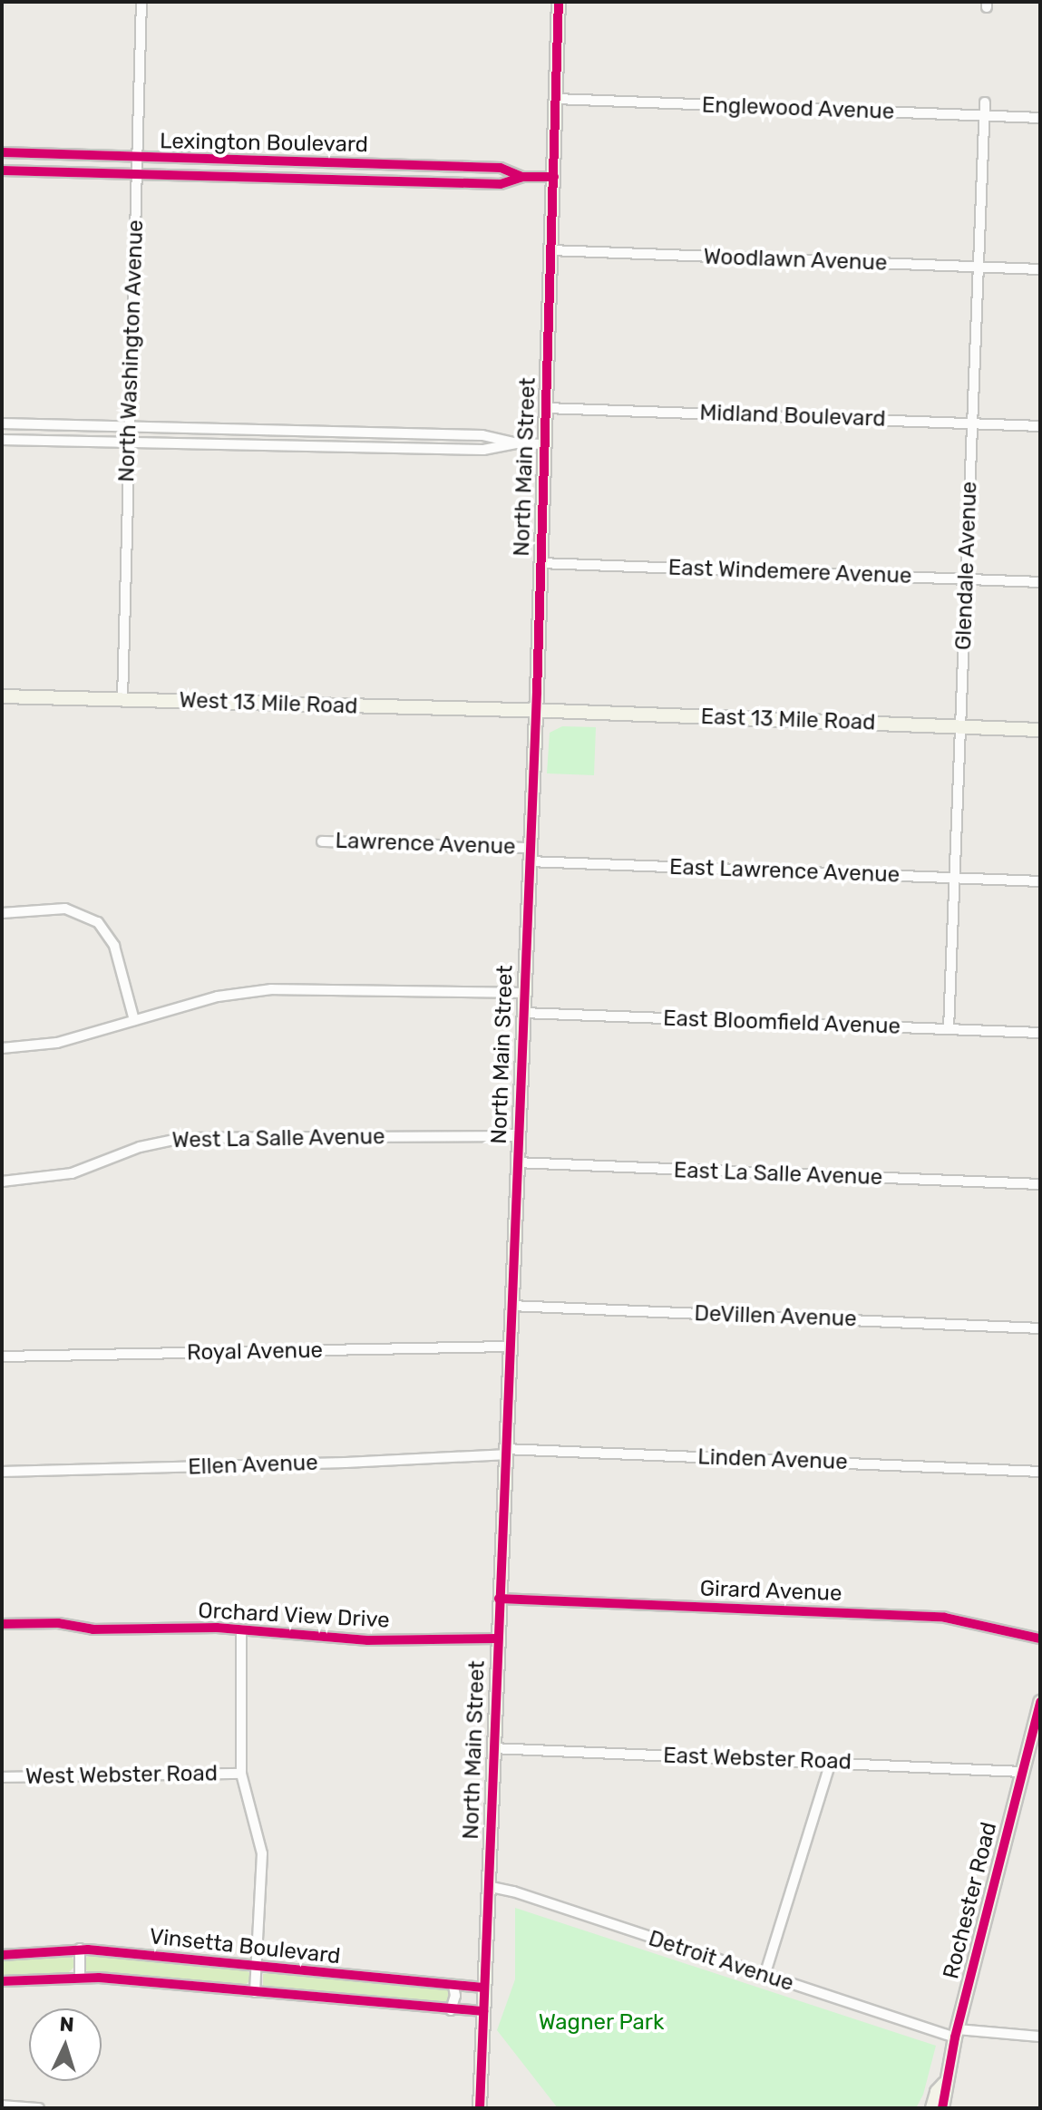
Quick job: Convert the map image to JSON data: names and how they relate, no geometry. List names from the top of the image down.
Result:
{
  "streets": {
    "main road": [
      "North Main Street",
      "West 13 Mile Road",
      "East 13 Mile Road",
      "Rochester Road"
    ],
    "street": [
      "Englewood Avenue",
      "Lexington Boulevard",
      "Woodlawn Avenue",
      "North Washington Avenue",
      "Midland Boulevard",
      "Glendale Avenue",
      "East Windemere Avenue",
      "Lawrence Avenue",
      "East Lawrence Avenue",
      "East Bloomfield Avenue",
      "West La Salle Avenue",
      "East La Salle Avenue",
      "DeVillen Avenue",
      "Royal Avenue",
      "Linden Avenue",
      "Ellen Avenue",
      "Girard Avenue",
      "Orchard View Drive",
      "East Webster Road",
      "West Webster Road",
      "Vinsetta Boulevard",
      "Detroit Avenue"
    ]
  },
  "crossings": [
    ["Englewood Avenue", "North Main Street"],
    ["Englewood Avenue", "Glendale Avenue"],
    ["Lexington Boulevard", "North Washington Avenue"],
    ["Lexington Boulevard", "North Main Street"],
    ["Woodlawn Avenue", "North Main Street"],
    ["Woodlawn Avenue", "Glendale Avenue"],
    ["North Washington Avenue", "West 13 Mile Road"],
    ["Midland Boulevard", "North Main Street"],
    ["Midland Boulevard", "Glendale Avenue"],
    ["North Main Street", "East Windemere Avenue"],
    ["North Main Street", "West 13 Mile Road"],
    ["North Main Street", "East 13 Mile Road"],
    ["North Main Street", "Lawrence Avenue"],
    ["North Main Street", "East Lawrence Avenue"],
    ["North Main Street", "East Bloomfield Avenue"],
    ["North Main Street", "West La Salle Avenue"],
    ["North Main Street", "East La Salle Avenue"],
    ["North Main Street", "DeVillen Avenue"],
    ["North Main Street", "Royal Avenue"],
    ["North Main Street", "Linden Avenue"],
    ["North Main Street", "Ellen Avenue"],
    ["North Main Street", "Girard Avenue"],
    ["North Main Street", "Orchard View Drive"],
    ["North Main Street", "East Webster Road"],
    ["North Main Street", "Vinsetta Boulevard"],
    ["North Main Street", "Detroit Avenue"],
    ["Glendale Avenue", "East Windemere Avenue"],
    ["Glendale Avenue", "East 13 Mile Road"],
    ["Glendale Avenue", "East Lawrence Avenue"],
    ["Glendale Avenue", "East Bloomfield Avenue"],
    ["West 13 Mile Road", "East 13 Mile Road"],
    ["Lawrence Avenue", "East Lawrence Avenue"],
    ["Linden Avenue", "Ellen Avenue"],
    ["East Webster Road", "Rochester Road"],
    ["Rochester Road", "Detroit Avenue"]
  ],
  "parks": ["Wagner Park"],
  "north": "top"
}
